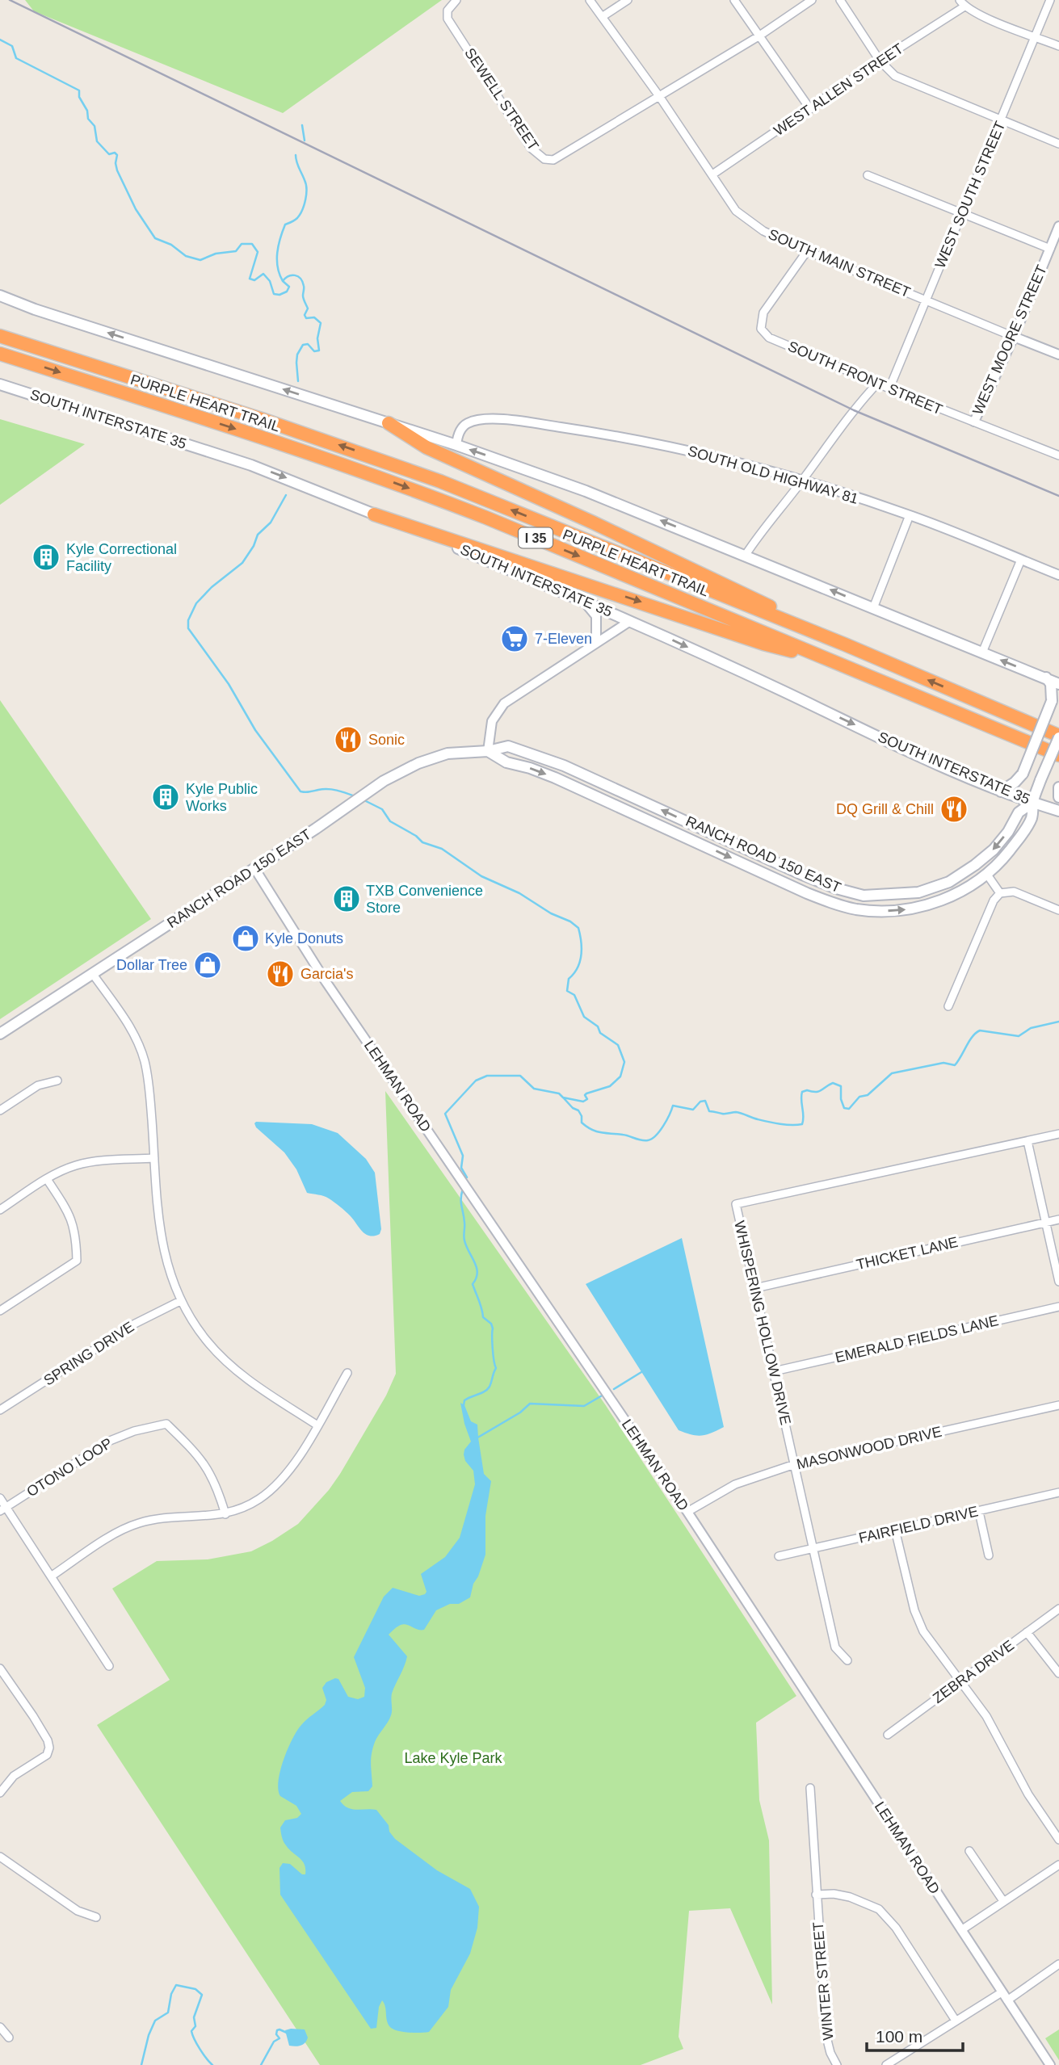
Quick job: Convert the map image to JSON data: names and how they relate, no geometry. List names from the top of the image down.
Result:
{
  "streets": {
    "highway": ["PURPLE HEART TRAIL", "I 35"],
    "main road": ["SOUTH INTERSTATE 35", "RANCH ROAD 150 EAST"],
    "street": [
      "WEST ALLEN STREET",
      "SEWELL STREET",
      "WEST SOUTH STREET",
      "SOUTH MAIN STREET",
      "WEST MOORE STREET",
      "SOUTH FRONT STREET",
      "SOUTH OLD HIGHWAY 81",
      "LEHMAN ROAD",
      "THICKET LANE",
      "WHISPERING HOLLOW DRIVE",
      "EMERALD FIELDS LANE",
      "SPRING DRIVE",
      "MASONWOOD DRIVE",
      "OTONO LOOP",
      "FAIRFIELD DRIVE",
      "ZEBRA DRIVE",
      "WINTER STREET"
    ]
  },
  "crossings": [
    ["WEST ALLEN STREET", "SOUTH MAIN STREET"],
    ["SEWELL STREET", "SOUTH MAIN STREET"],
    ["WEST SOUTH STREET", "SOUTH MAIN STREET"],
    ["WEST SOUTH STREET", "SOUTH FRONT STREET"],
    ["SOUTH MAIN STREET", "WEST MOORE STREET"],
    ["SOUTH MAIN STREET", "SOUTH FRONT STREET"],
    ["WEST MOORE STREET", "SOUTH FRONT STREET"],
    ["SOUTH INTERSTATE 35", "RANCH ROAD 150 EAST"],
    ["RANCH ROAD 150 EAST", "LEHMAN ROAD"],
    ["LEHMAN ROAD", "MASONWOOD DRIVE"],
    ["THICKET LANE", "WHISPERING HOLLOW DRIVE"],
    ["WHISPERING HOLLOW DRIVE", "EMERALD FIELDS LANE"],
    ["WHISPERING HOLLOW DRIVE", "MASONWOOD DRIVE"],
    ["WHISPERING HOLLOW DRIVE", "FAIRFIELD DRIVE"]
  ],
  "parks": ["Lake Kyle Park"],
  "places": {
    "building": ["Kyle Correctional Facility", "Kyle Public Works", "TXB Convenience Store"],
    "supermarket": ["7-Eleven"],
    "restaurant": ["Sonic", "DQ Grill & Chill", "Garcia's"],
    "shop": ["Kyle Donuts", "Dollar Tree"]
  },
  "scale_bar": "100 m"
}
